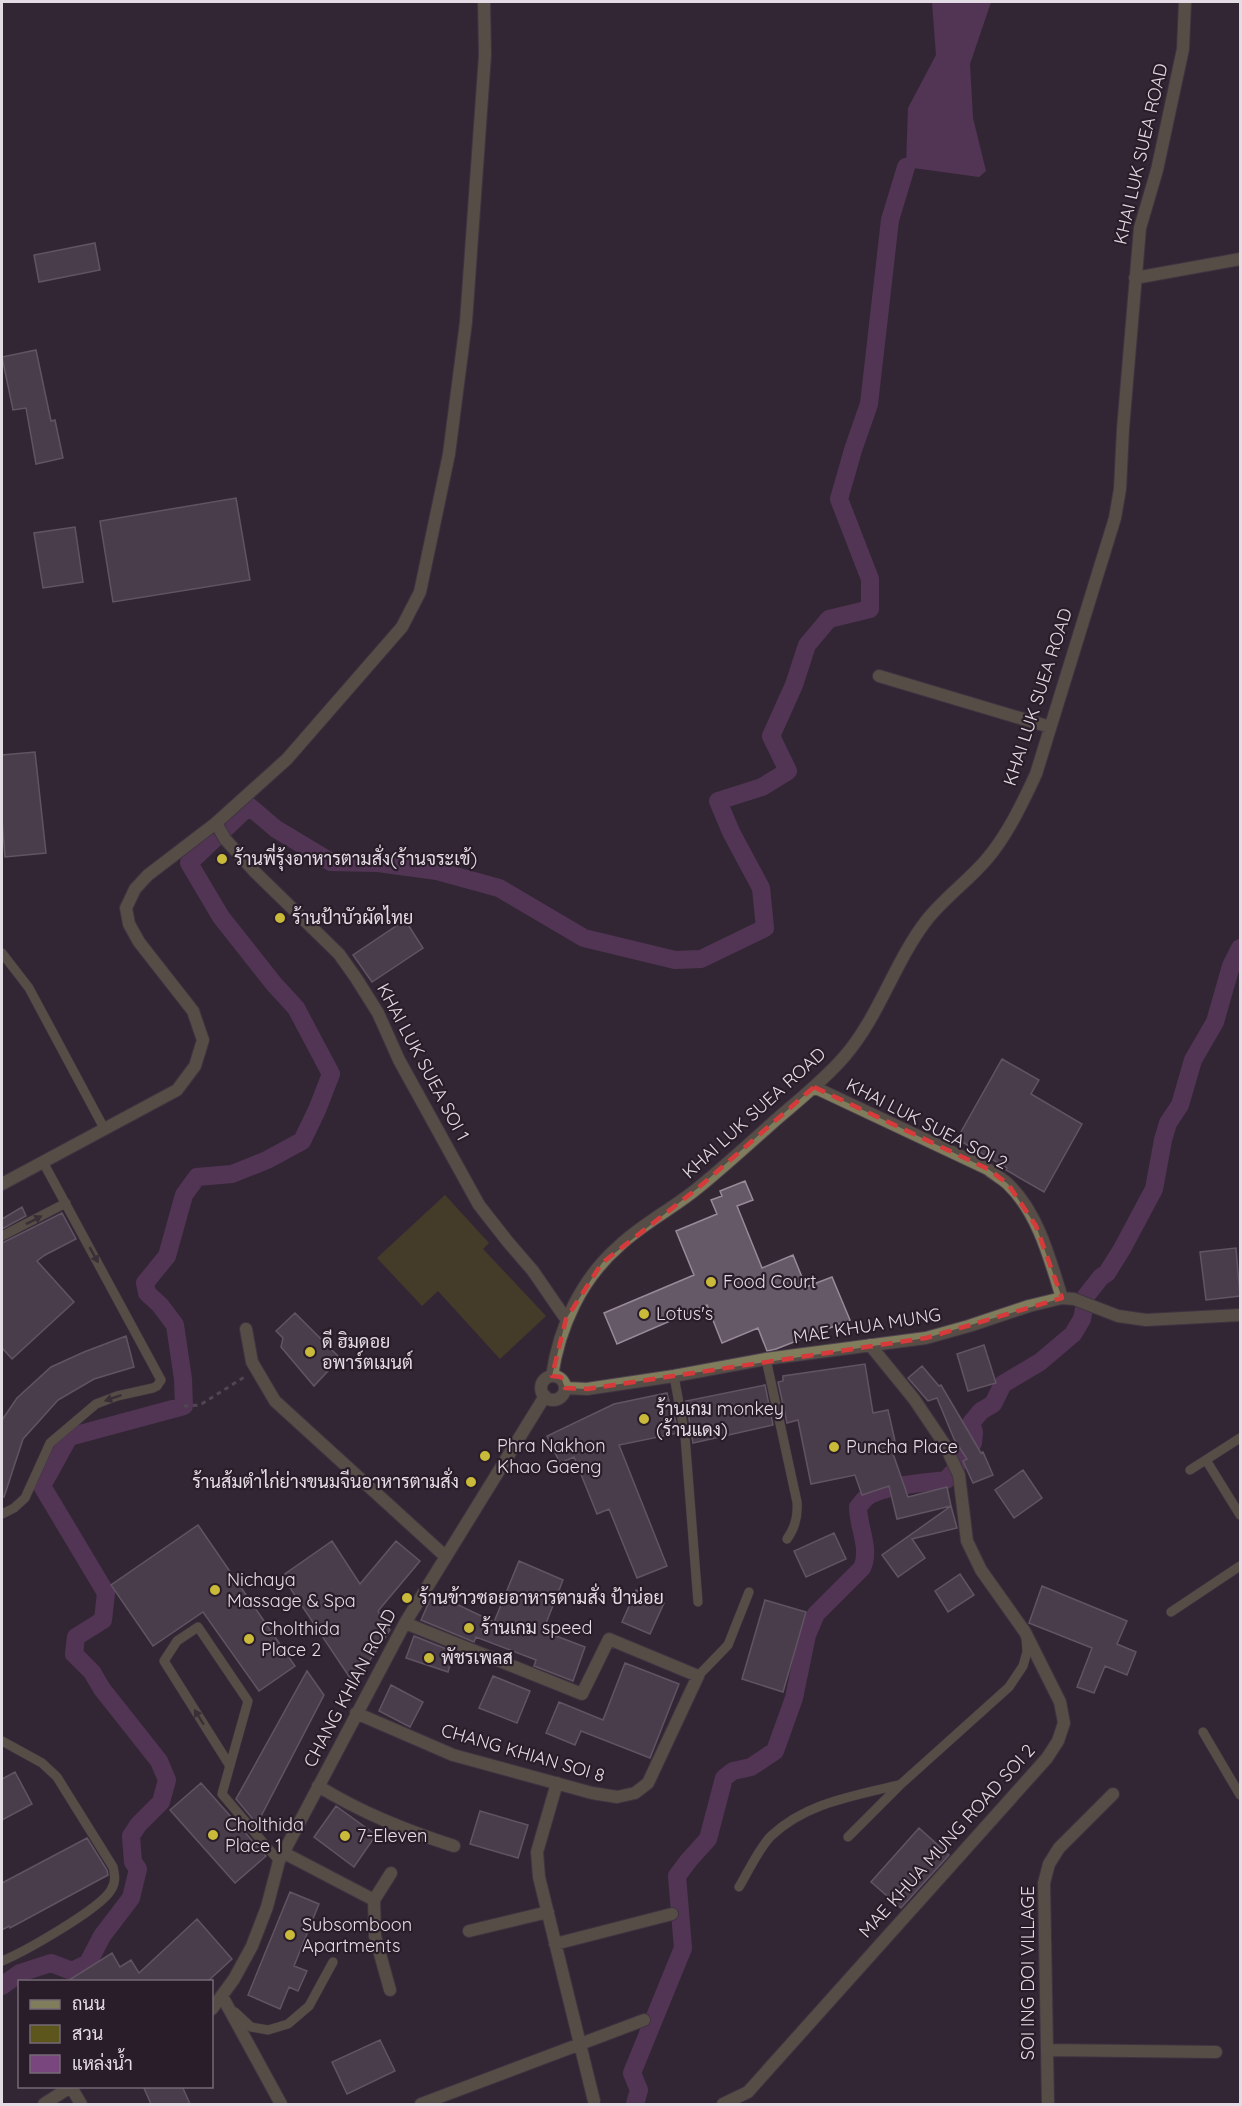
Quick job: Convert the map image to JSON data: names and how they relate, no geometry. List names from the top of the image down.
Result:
{
  "streets": {
    "street": [
      "KHAI LUK SUEA ROAD",
      "KHAI LUK SUEA SOI 1",
      "KHAI LUK SUEA SOI 2",
      "MAE KHUA MUNG",
      "CHANG KHIAN ROAD",
      "CHANG KHIAN SOI 8",
      "MAE KHUA MUNG ROAD SOI 2",
      "SOI ING DOI VILLAGE"
    ]
  },
  "crossings": [
    ["KHAI LUK SUEA ROAD", "KHAI LUK SUEA SOI 1"],
    ["KHAI LUK SUEA ROAD", "KHAI LUK SUEA SOI 2"],
    ["KHAI LUK SUEA ROAD", "MAE KHUA MUNG"],
    ["KHAI LUK SUEA ROAD", "CHANG KHIAN ROAD"],
    ["KHAI LUK SUEA SOI 2", "MAE KHUA MUNG"],
    ["MAE KHUA MUNG", "CHANG KHIAN ROAD"],
    ["MAE KHUA MUNG", "MAE KHUA MUNG ROAD SOI 2"],
    ["CHANG KHIAN ROAD", "CHANG KHIAN SOI 8"]
  ],
  "places": [
    "ร้านพี่รุ้งอาหารตามสั่ง(ร้านจระเข้)",
    "ร้านป้าบัวผัดไทย",
    "Food Court",
    "Lotus's",
    "ดี ฮิมดอย อพาร์ตเมนต์",
    "ร้านเกม monkey (ร้านแดง)",
    "Puncha Place",
    "Phra Nakhon Khao Gaeng",
    "ร้านส้มตำไก่ย่างขนมจีนอาหารตามสั่ง",
    "Nichaya Massage & Spa",
    "ร้านข้าวซอยอาหารตามสั่ง ป้าน่อย",
    "ร้านเกม speed",
    "Cholthida Place 2",
    "พัชรเพลส",
    "Cholthida Place 1",
    "7-Eleven",
    "Subsomboon Apartments"
  ],
  "legend": ["ถนน", "สวน", "แหล่งน้ำ"]
}
